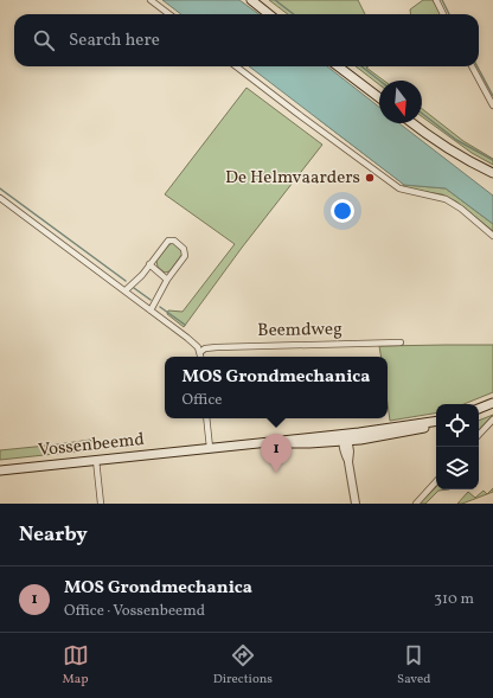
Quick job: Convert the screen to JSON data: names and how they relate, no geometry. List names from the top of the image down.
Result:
{
  "streets": {
    "main road": ["Vossenbeemd"],
    "street": ["Beemdweg"]
  },
  "places": ["De Helmvaarders"],
  "north": "bottom",
  "page": {
    "search": "Search here",
    "popup": ["MOS Grondmechanica", "Office"],
    "pins": "1",
    "heading": "Nearby",
    "list": [
      {
        "mark": "1",
        "name": "MOS Grondmechanica",
        "note": "Office · Vossenbeemd",
        "value": "310 m"
      }
    ],
    "nav": ["Map", "Directions", "Saved"]
  }
}
